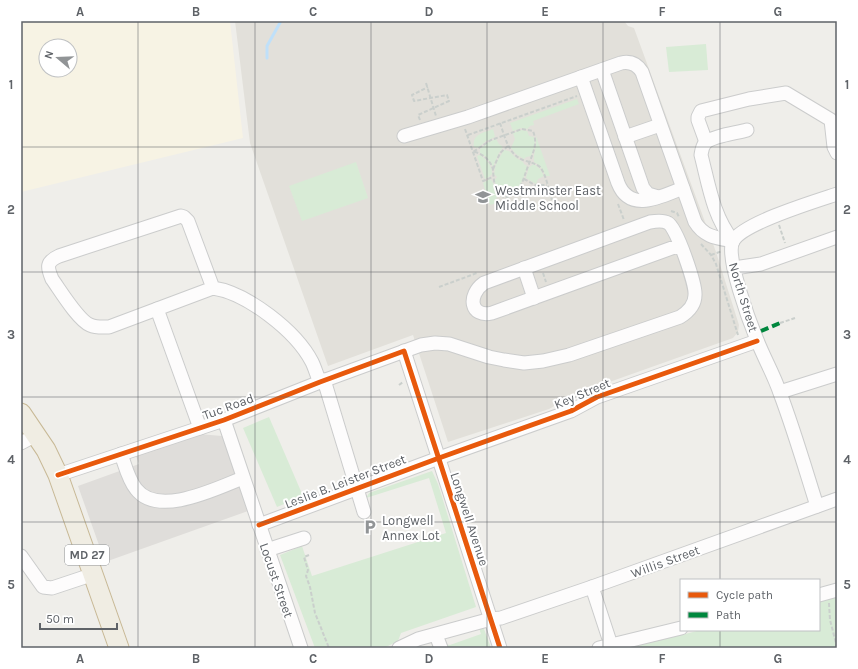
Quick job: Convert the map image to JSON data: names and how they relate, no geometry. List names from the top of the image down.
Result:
{
  "streets": {
    "highway": ["MD 27"],
    "street": [
      "North Street",
      "Key Street",
      "Tuc Road",
      "Leslie B. Leister Street",
      "Longwell Avenue",
      "Willis Street",
      "Locust Street"
    ]
  },
  "crossings": [
    ["North Street", "Key Street"],
    ["North Street", "Willis Street"],
    ["Key Street", "Leslie B. Leister Street"],
    ["Key Street", "Longwell Avenue"],
    ["Tuc Road", "Longwell Avenue"],
    ["Tuc Road", "MD 27"],
    ["Tuc Road", "Locust Street"],
    ["Leslie B. Leister Street", "Longwell Avenue"],
    ["Leslie B. Leister Street", "Locust Street"],
    ["Longwell Avenue", "Willis Street"]
  ],
  "places": {
    "school or university": ["Westminster East Middle School"],
    "parking": ["Longwell Annex Lot"]
  },
  "legend": ["Cycle path", "Path"],
  "scale_bar": "50 m",
  "north": "left",
  "grid": {
    "columns": [
      "A",
      "B",
      "C",
      "D",
      "E",
      "F",
      "G"
    ],
    "rows": [
      "1",
      "2",
      "3",
      "4",
      "5"
    ]
  }
}
